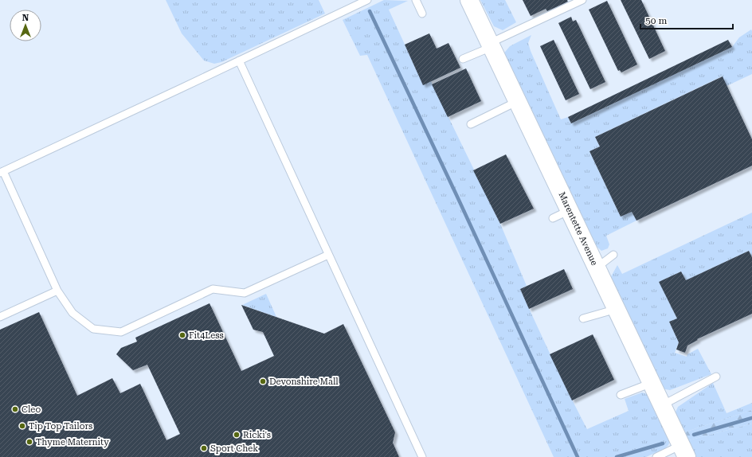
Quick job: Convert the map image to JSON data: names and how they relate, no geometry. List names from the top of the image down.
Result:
{
  "streets": {
    "street": ["Marentette Avenue"]
  },
  "places": [
    "Fit4Less",
    "Devonshire Mall",
    "Cleo",
    "Tip Top Tailors",
    "Ricki's",
    "Thyme Maternity",
    "Sport Chek"
  ],
  "scale_bar": "50 m",
  "north": "top"
}
